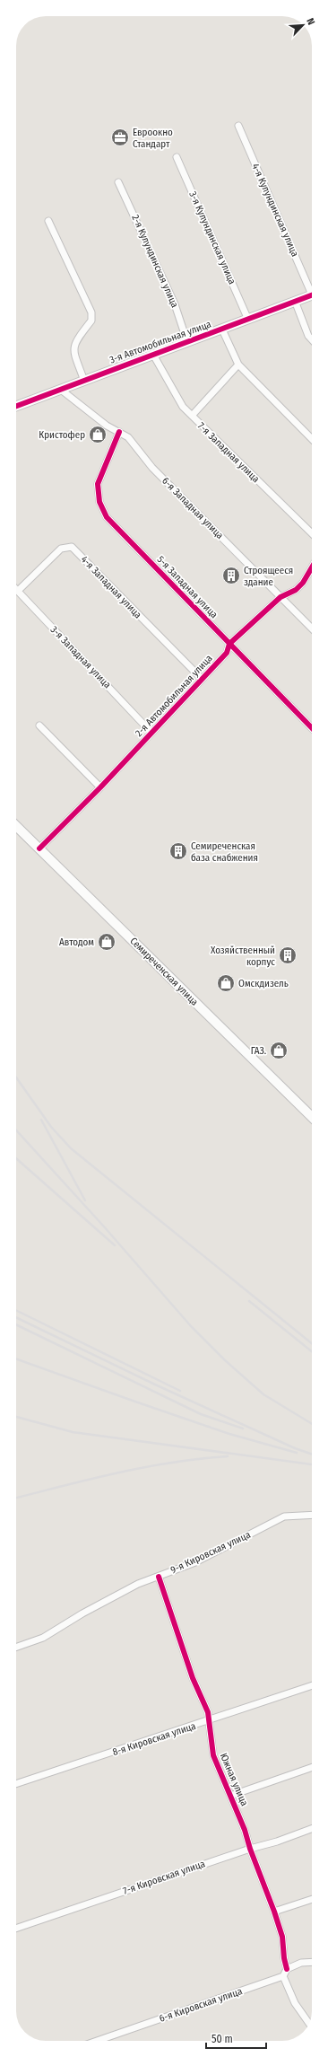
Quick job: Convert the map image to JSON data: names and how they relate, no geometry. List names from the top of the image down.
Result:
{
  "streets": {
    "main road": ["3-я Автомобильная улица", "Семиреченская улица"],
    "street": [
      "4-я Кулундинская улица",
      "3-я Кулундинская улица",
      "2-я Кулундинская улица",
      "7-я Западная улица",
      "6-я Западная улица",
      "4-я Западная улица",
      "5-я Западная улица",
      "3-я Западная улица",
      "2-я Автомобильная улица",
      "9-я Кировская улица",
      "8-я Кировская улица",
      "Южная улица",
      "7-я Кировская улица",
      "6-я Кировская улица"
    ]
  },
  "crossings": [
    ["3-я Кулундинская улица", "3-я Автомобильная улица"],
    ["2-я Кулундинская улица", "3-я Автомобильная улица"],
    ["3-я Автомобильная улица", "7-я Западная улица"],
    ["3-я Автомобильная улица", "6-я Западная улица"],
    ["6-я Западная улица", "5-я Западная улица"],
    ["6-я Западная улица", "2-я Автомобильная улица"],
    ["4-я Западная улица", "3-я Западная улица"],
    ["4-я Западная улица", "2-я Автомобильная улица"],
    ["5-я Западная улица", "2-я Автомобильная улица"],
    ["3-я Западная улица", "2-я Автомобильная улица"],
    ["2-я Автомобильная улица", "Семиреченская улица"],
    ["9-я Кировская улица", "Южная улица"],
    ["8-я Кировская улица", "Южная улица"],
    ["Южная улица", "7-я Кировская улица"]
  ],
  "places": {
    "office": ["Евроокно Стандарт"],
    "shop": [
      "Кристофер",
      "Автодом",
      "Омскдизель",
      "ГАЗ."
    ],
    "building": ["Строящееся здание", "Семиреченская база снабжения", "Хозяйственный корпус"]
  },
  "scale_bar": "50 m",
  "north": "top right"
}
